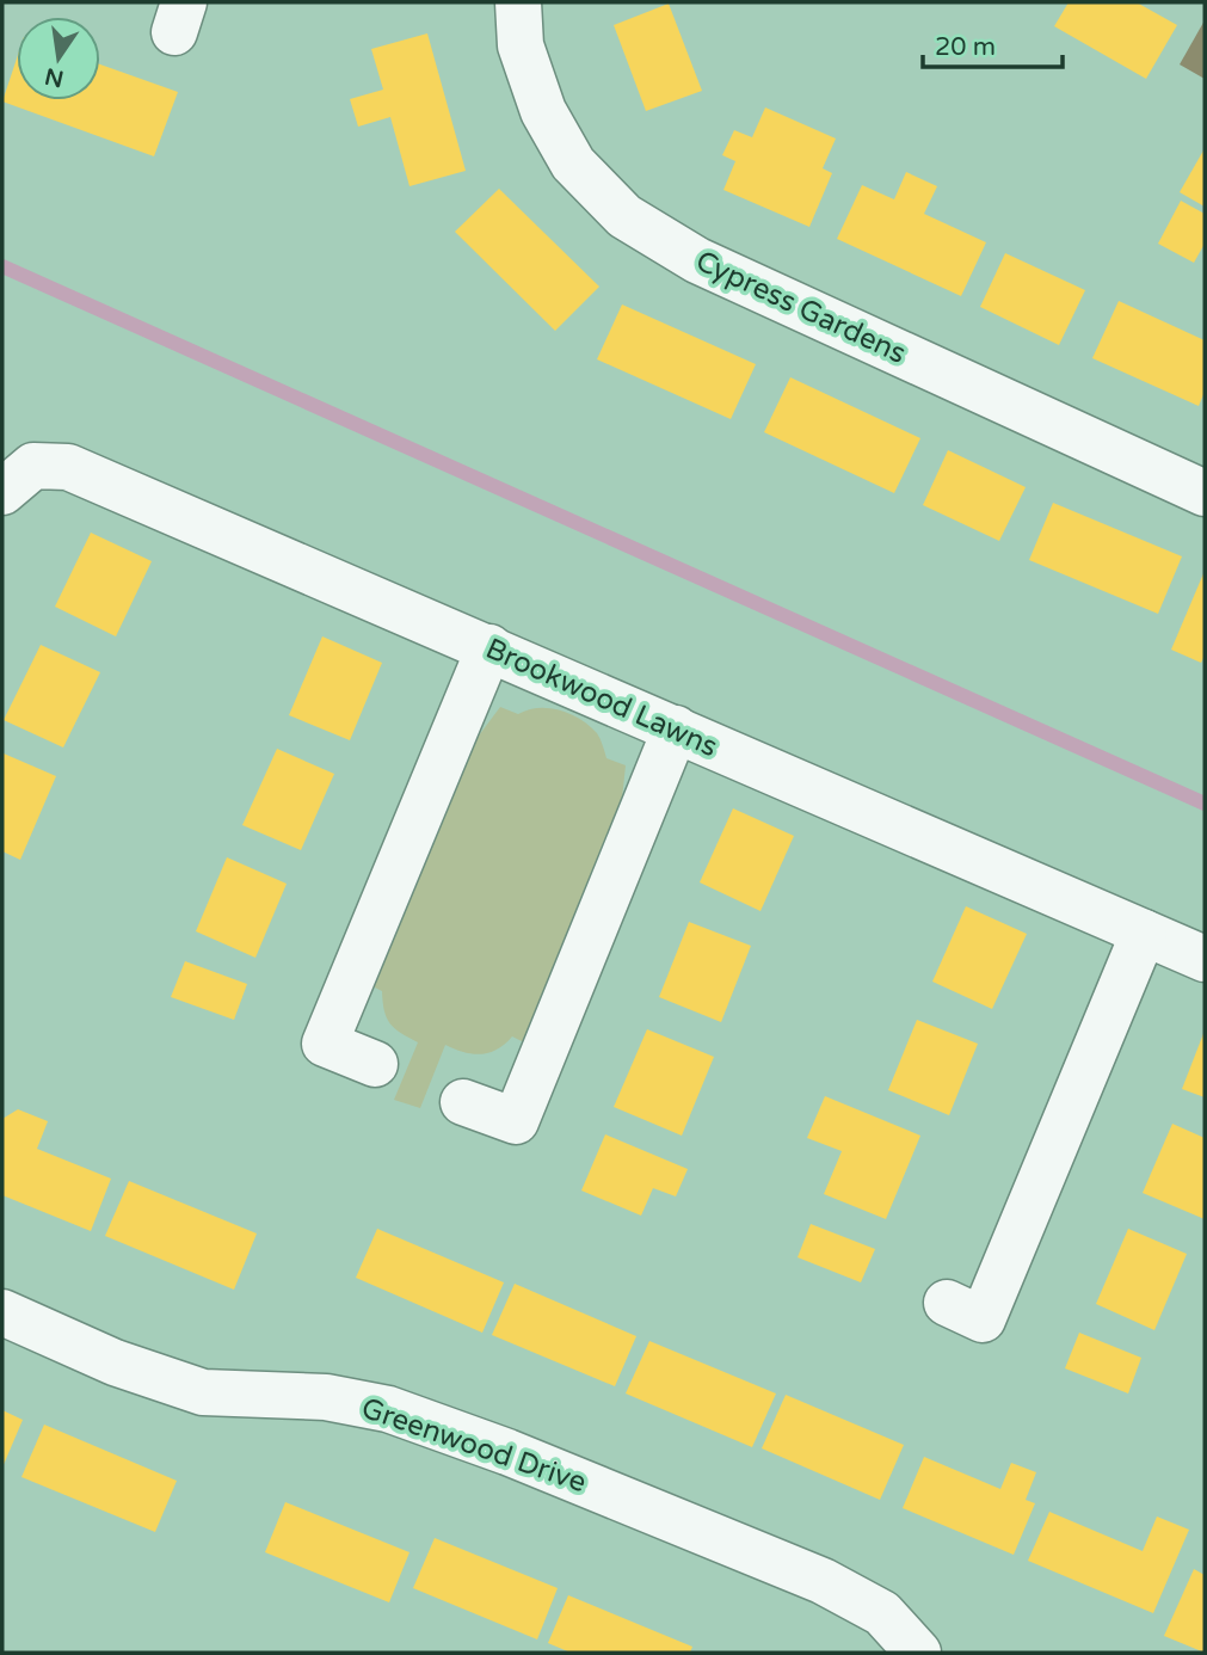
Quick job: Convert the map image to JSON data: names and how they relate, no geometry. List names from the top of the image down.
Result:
{
  "streets": {
    "street": ["Cypress Gardens", "Brookwood Lawns", "Greenwood Drive"]
  },
  "scale_bar": "20 m",
  "north": "bottom"
}
